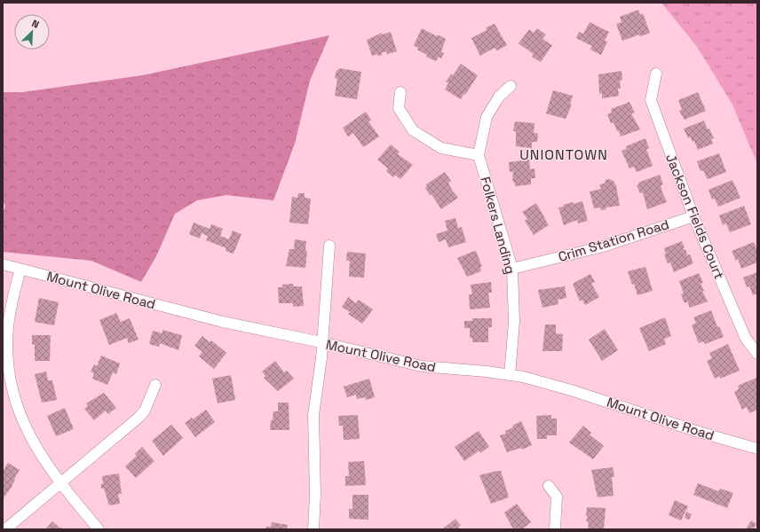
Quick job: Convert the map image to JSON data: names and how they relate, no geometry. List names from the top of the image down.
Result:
{
  "streets": {
    "street": [
      "Jackson Fields Court",
      "Folkers Landing",
      "Crim Station Road",
      "Mount Olive Road"
    ]
  },
  "crossings": [
    ["Jackson Fields Court", "Crim Station Road"],
    ["Folkers Landing", "Crim Station Road"],
    ["Folkers Landing", "Mount Olive Road"]
  ],
  "districts": ["UNIONTOWN"],
  "north": "top right"
}
